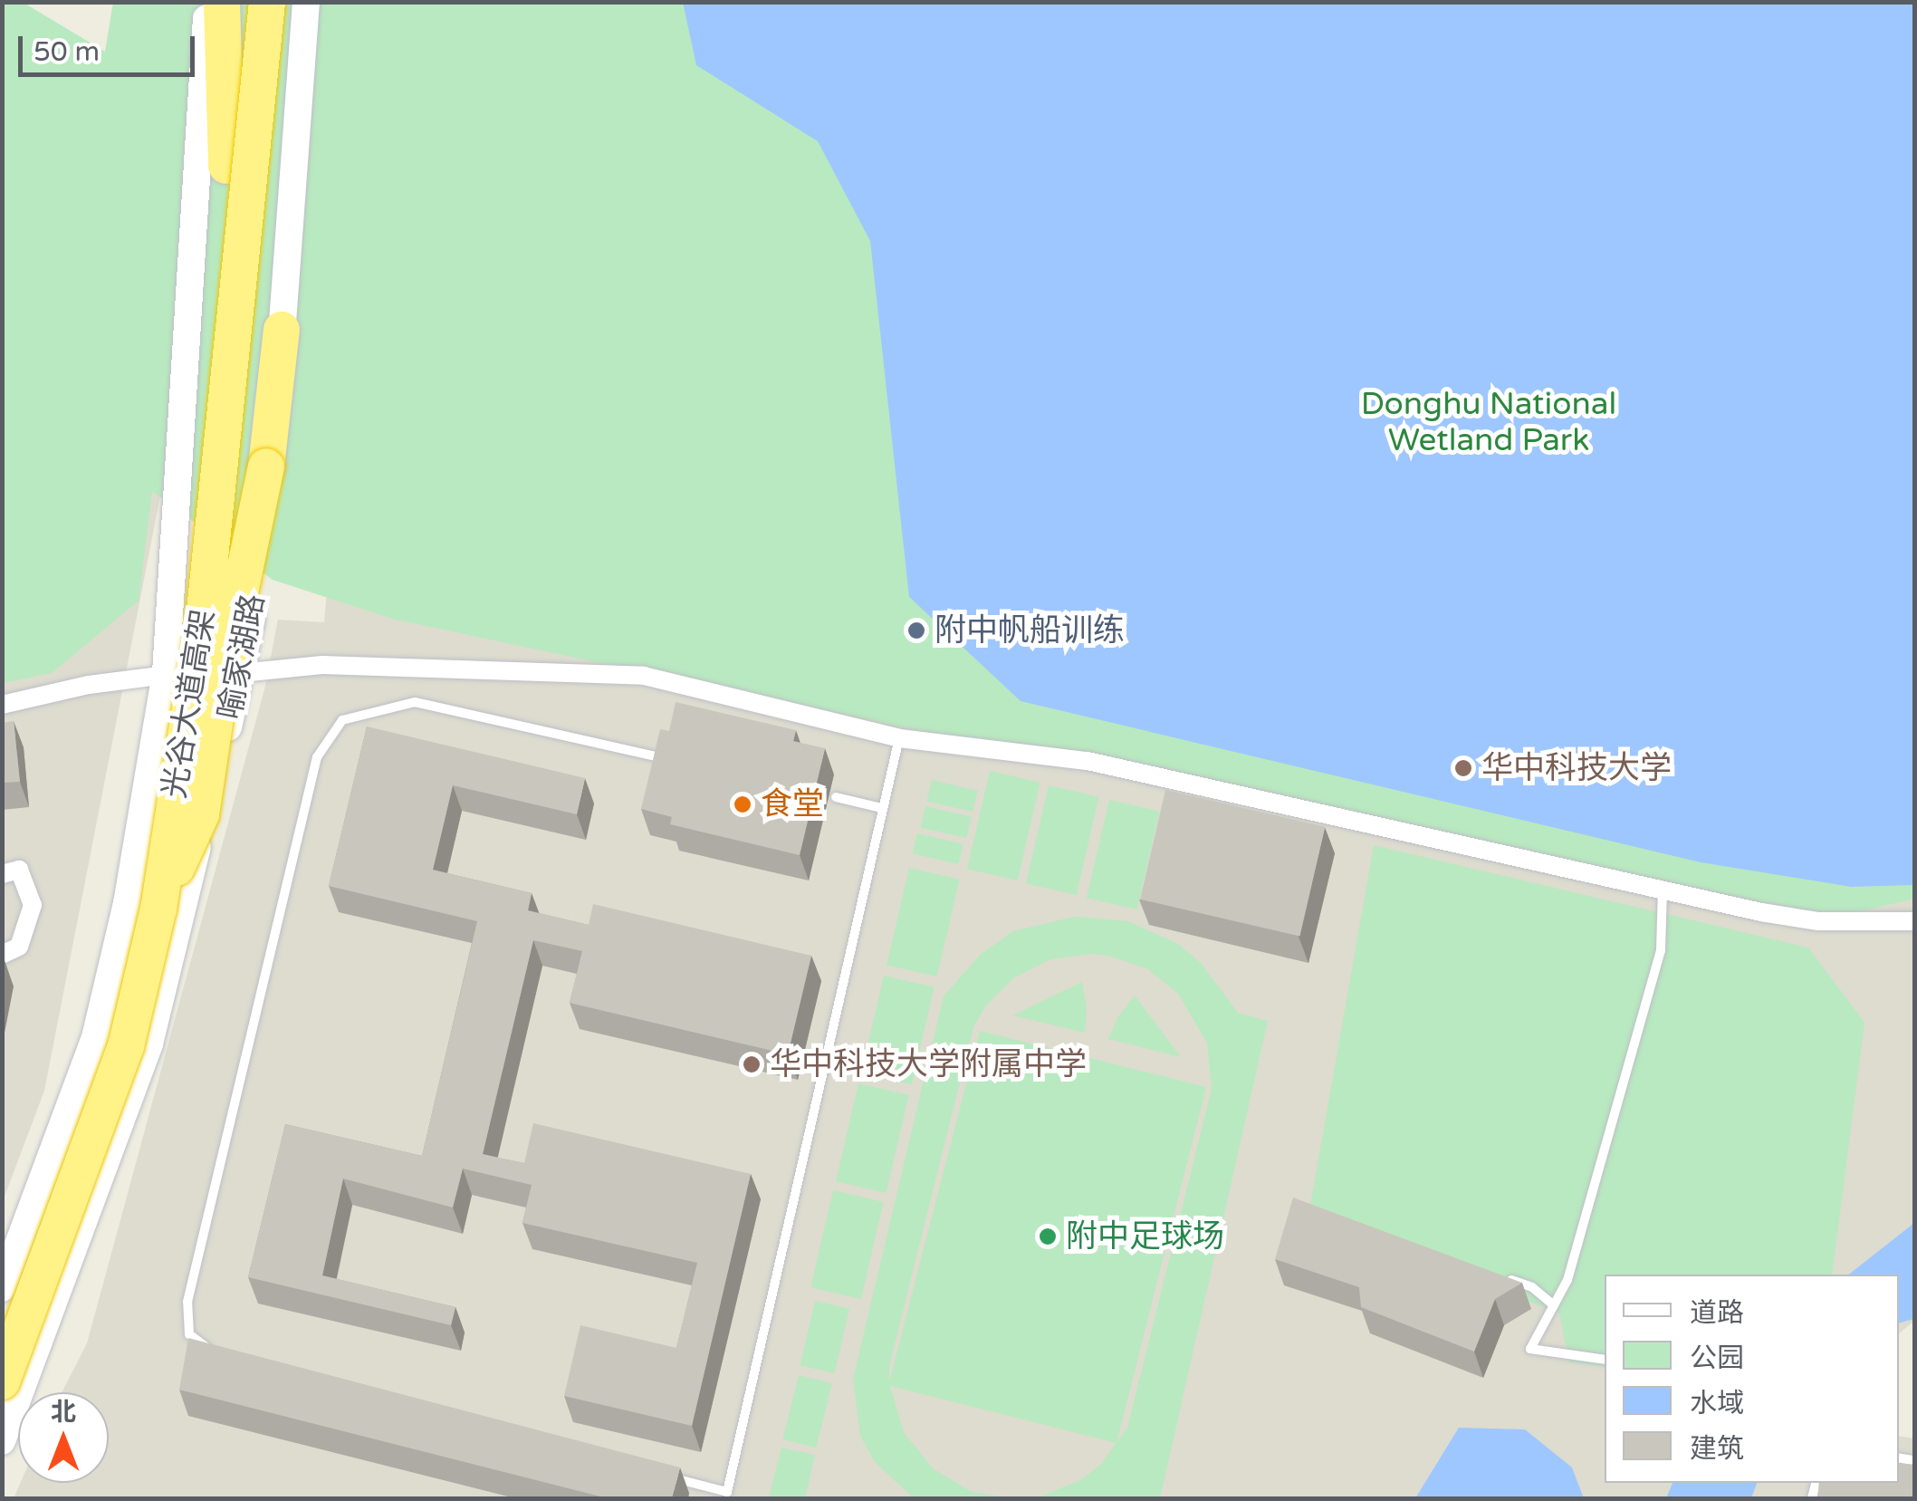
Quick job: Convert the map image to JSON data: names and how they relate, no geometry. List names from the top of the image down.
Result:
{
  "streets": {
    "highway": ["光谷大道高架"],
    "main road": ["喻家湖路"]
  },
  "parks": ["Donghu National Wetland Park"],
  "places": [
    "附中帆船训练",
    "华中科技大学",
    "食堂",
    "华中科技大学附属中学",
    "附中足球场"
  ],
  "legend": [
    "道路",
    "公园",
    "水域",
    "建筑"
  ],
  "scale_bar": "50 m",
  "north": "top"
}
